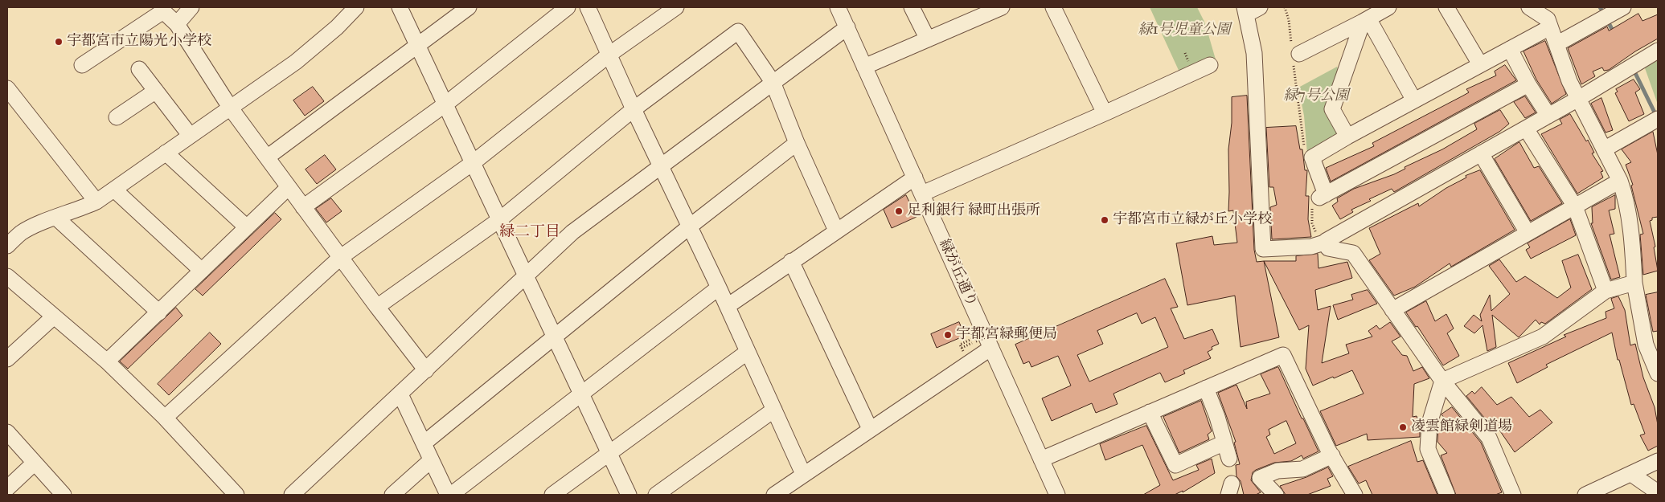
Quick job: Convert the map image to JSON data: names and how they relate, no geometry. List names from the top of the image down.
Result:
{
  "streets": {
    "street": ["緑が丘通り"]
  },
  "districts": ["緑二丁目"],
  "parks": ["緑1号児童公園", "緑7号公園"],
  "places": [
    "宇都宮市立陽光小学校",
    "足利銀行 緑町出張所",
    "宇都宮市立緑が丘小学校",
    "宇都宮緑郵便局",
    "凌雲館緑剣道場"
  ]
}
